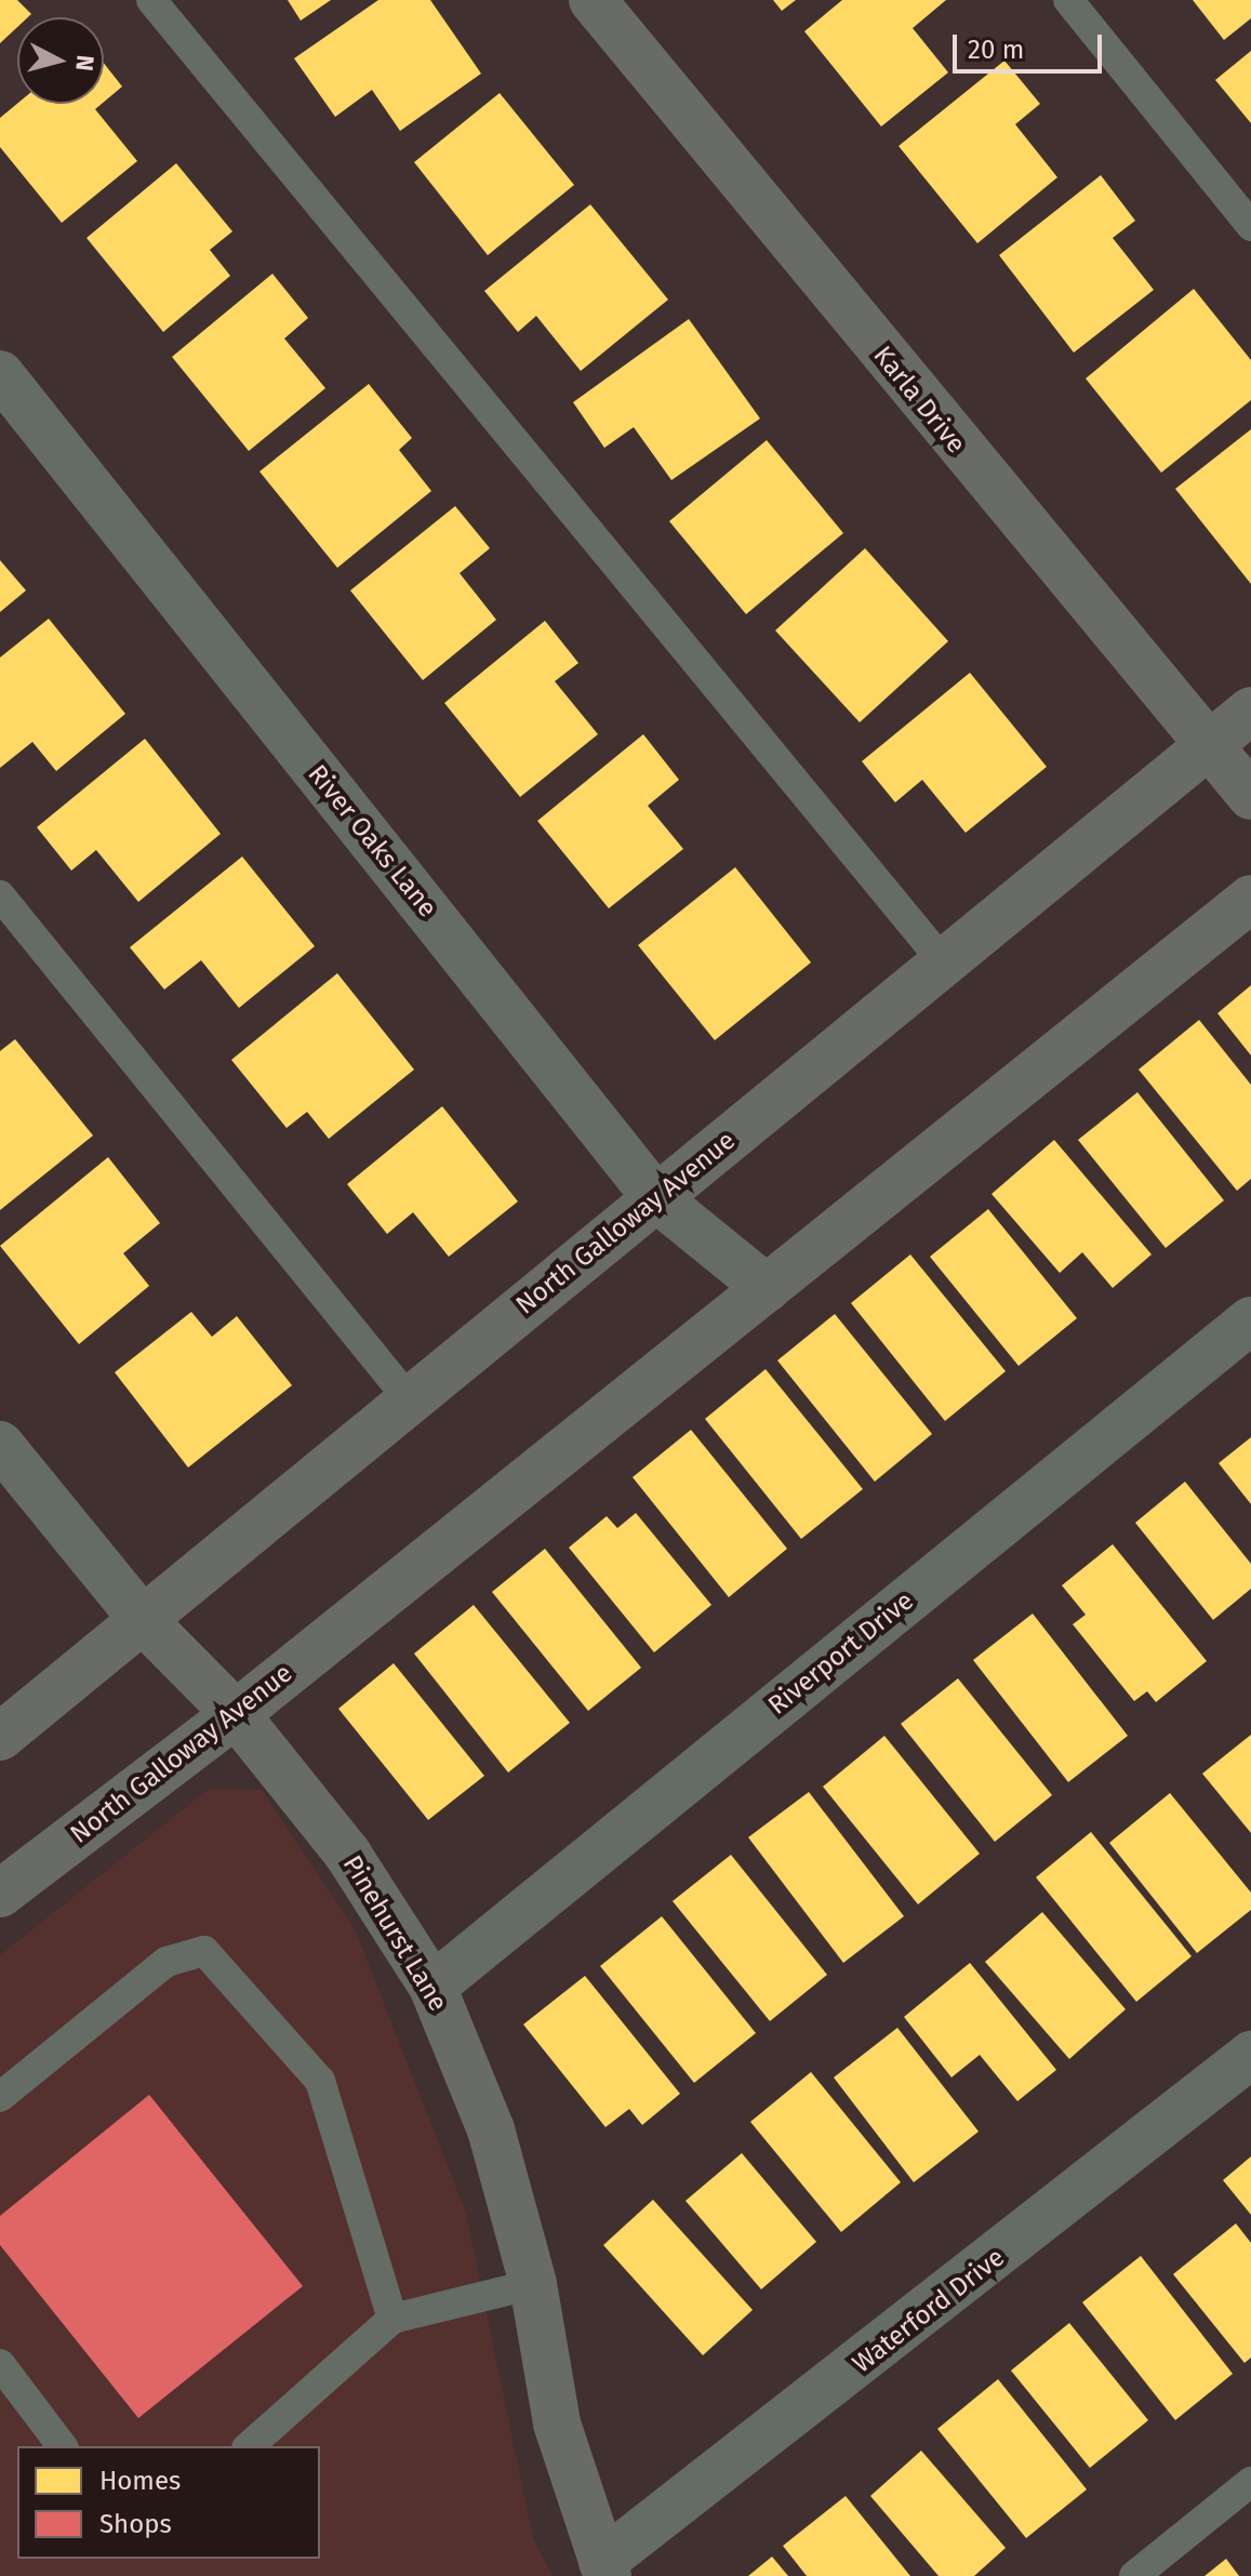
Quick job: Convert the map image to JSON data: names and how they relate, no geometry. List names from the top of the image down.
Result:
{
  "streets": {
    "main road": ["Karla Drive", "North Galloway Avenue", "Pinehurst Lane"],
    "street": ["River Oaks Lane", "Riverport Drive", "Waterford Drive"]
  },
  "crossings": [
    ["Karla Drive", "North Galloway Avenue"],
    ["River Oaks Lane", "North Galloway Avenue"],
    ["North Galloway Avenue", "Pinehurst Lane"],
    ["Riverport Drive", "Pinehurst Lane"],
    ["Pinehurst Lane", "Waterford Drive"]
  ],
  "legend": ["Homes", "Shops"],
  "scale_bar": "20 m",
  "north": "right"
}
